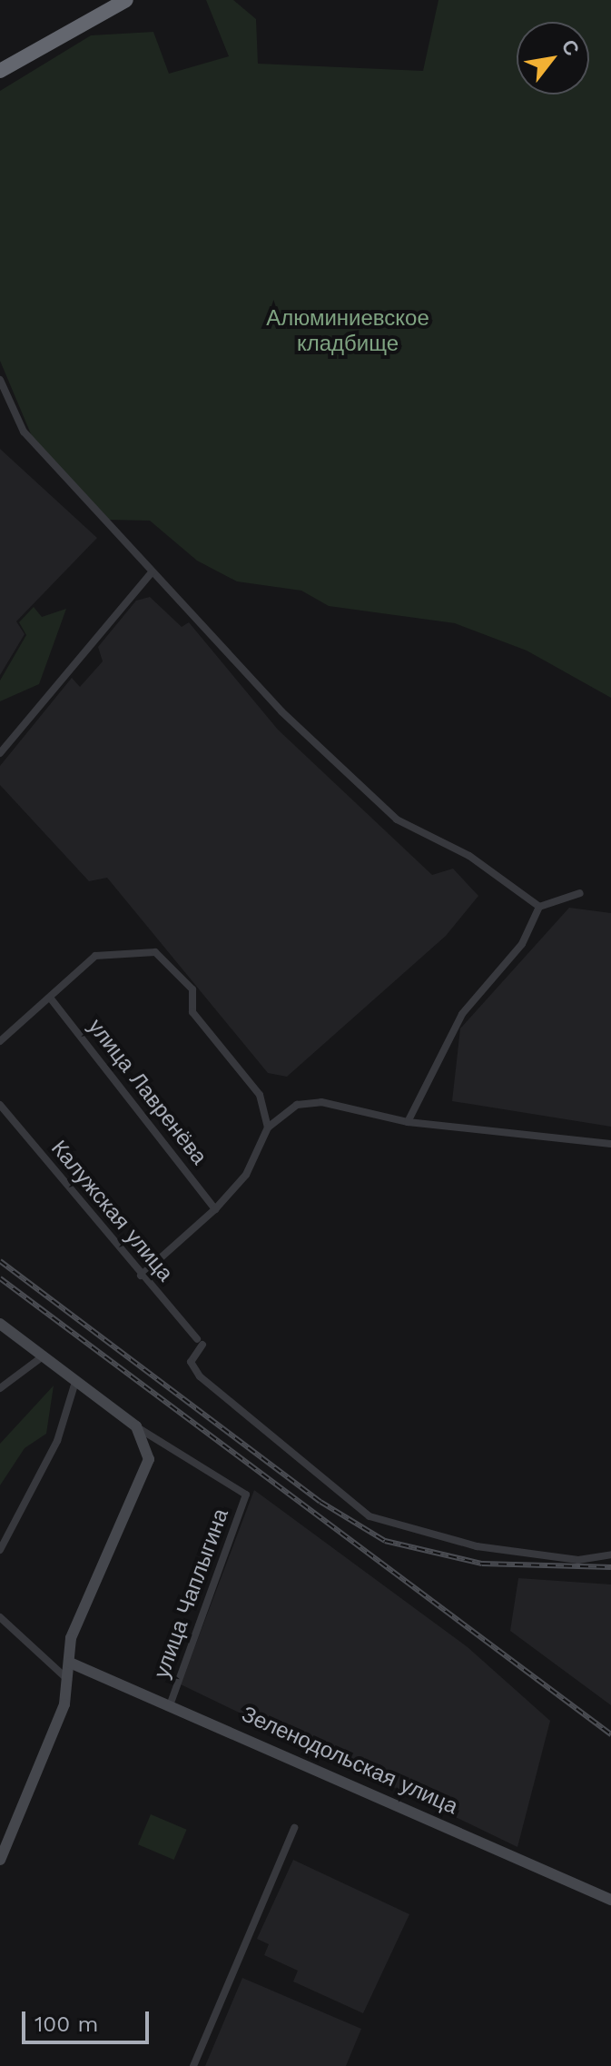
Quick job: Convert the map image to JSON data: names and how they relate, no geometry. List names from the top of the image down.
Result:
{
  "streets": {
    "street": [
      "улица Лавренёва",
      "Калужская улица",
      "улица Чаплыгина",
      "Зеленодольская улица"
    ]
  },
  "crossings": [
    ["улица Чаплыгина", "Зеленодольская улица"]
  ],
  "parks": ["Алюминиевское кладбище"],
  "scale_bar": "100 m",
  "north": "top right"
}
